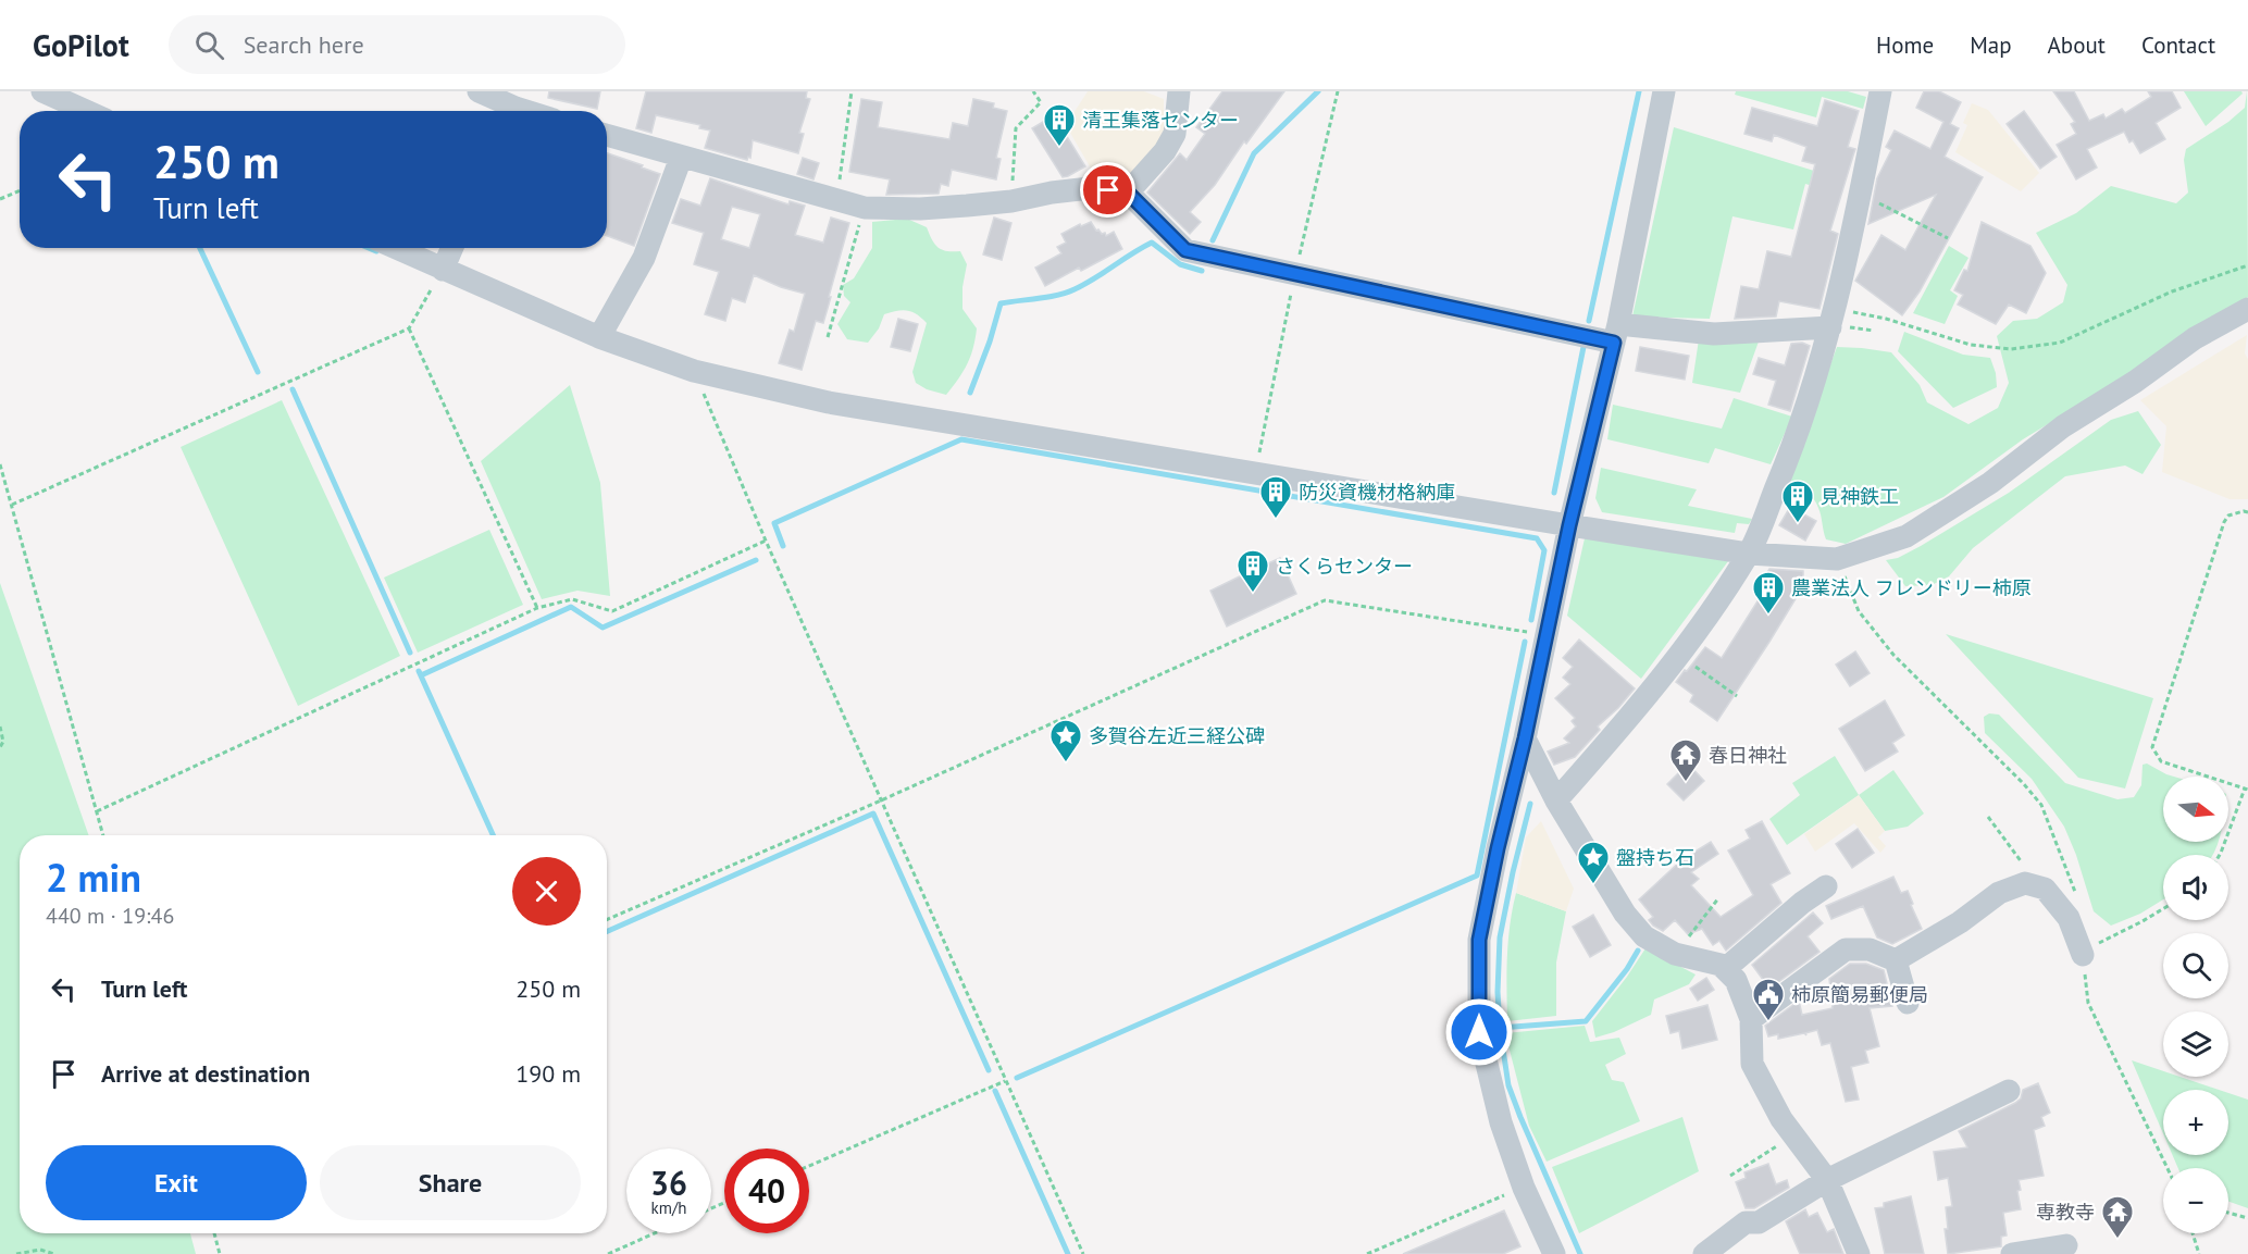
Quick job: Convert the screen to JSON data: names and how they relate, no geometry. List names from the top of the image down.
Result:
{
  "places": {
    "building": [
      "清王集落センター",
      "防災資機材格納庫",
      "見神鉄工",
      "さくらセンター",
      "農業法人 フレンドリー柿原"
    ],
    "place": ["多賀谷左近三経公碑", "盤持ち石"],
    "temple": ["春日神社", "専教寺"],
    "public building": ["柿原簡易郵便局"]
  },
  "north": "right",
  "page": {
    "header": "GoPilot",
    "search": "Search here",
    "nav": [
      "Home",
      "Map",
      "About",
      "Contact"
    ],
    "turn": ["250 m", "Turn left"],
    "map_buttons": ["+", "−"],
    "heading": ["2 min", "440 m · 19:46"],
    "list": [
      {
        "name": "Turn left",
        "value": "250 m"
      },
      {
        "name": "Arrive at destination",
        "value": "190 m"
      }
    ],
    "buttons": ["Exit", "Share"],
    "speed": "36 km/h",
    "limit": "40"
  }
}
